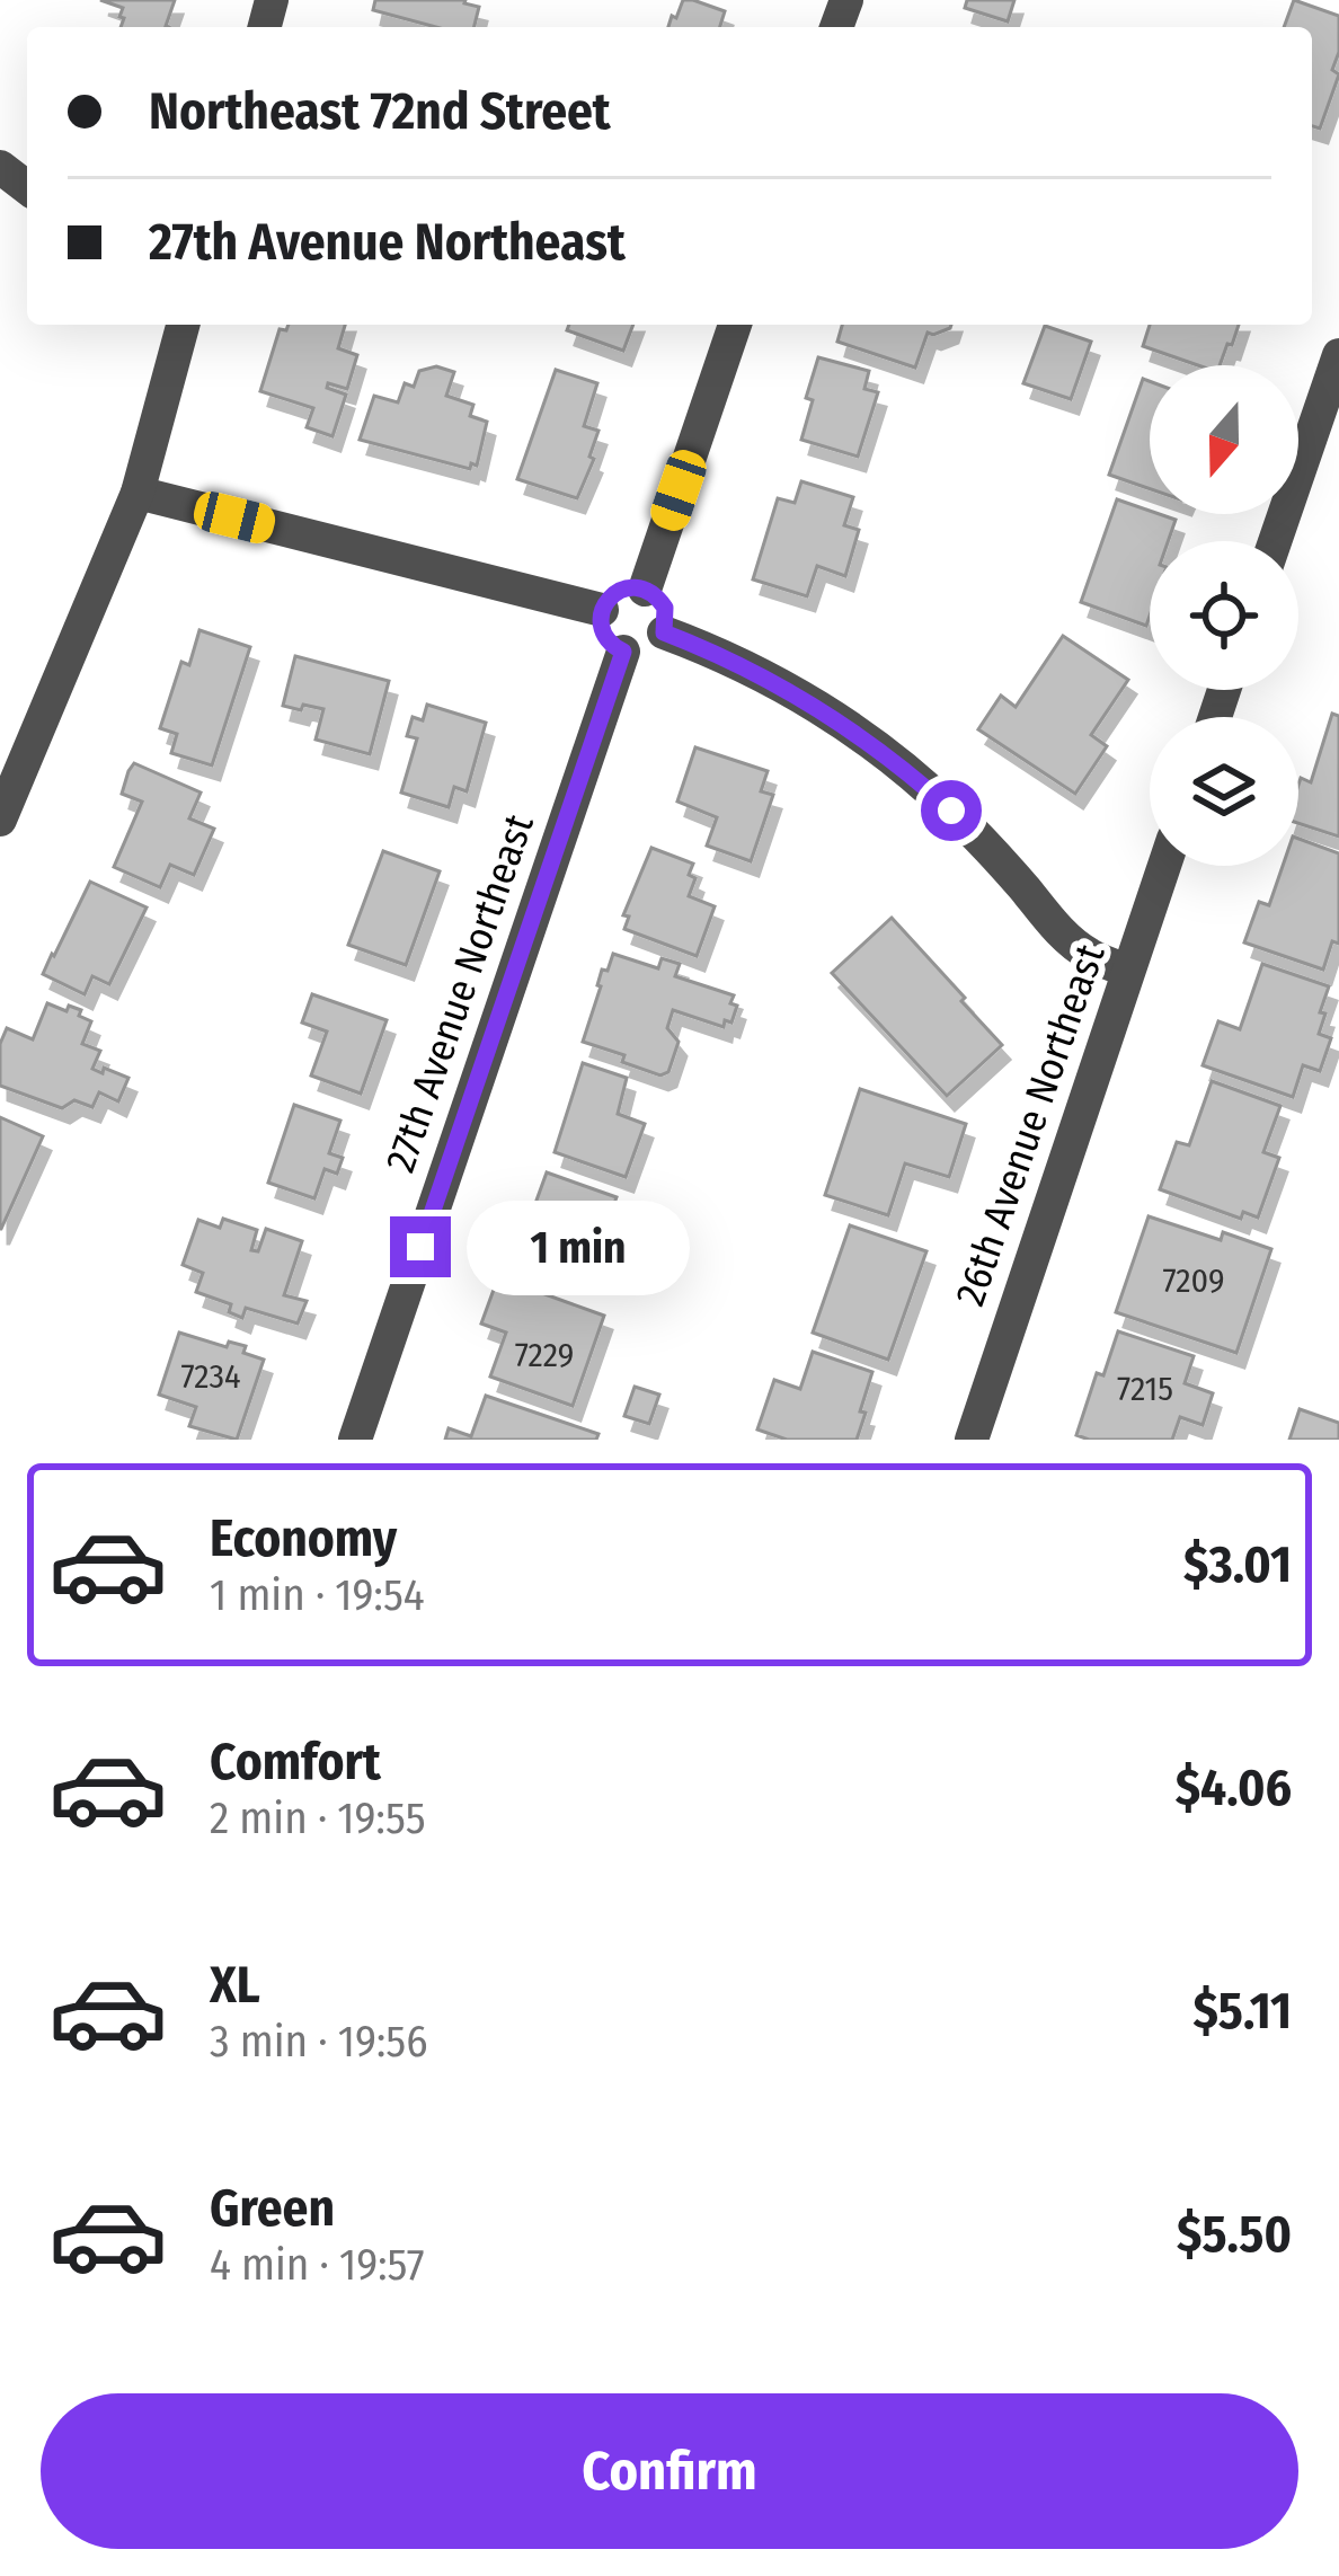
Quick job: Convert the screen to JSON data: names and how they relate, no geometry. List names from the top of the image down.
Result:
{
  "streets": {
    "street": ["27th Avenue Northeast", "26th Avenue Northeast"]
  },
  "house_numbers": [
    "7209",
    "7229",
    "7234",
    "7215"
  ],
  "north": "bottom",
  "page": {
    "banner": ["Northeast 72nd Street", "27th Avenue Northeast"],
    "bubble": "1 min",
    "list": [
      {
        "name": "Economy",
        "note": "1 min · 19:54",
        "value": "$3.01"
      },
      {
        "name": "Comfort",
        "note": "2 min · 19:55",
        "value": "$4.06"
      },
      {
        "name": "XL",
        "note": "3 min · 19:56",
        "value": "$5.11"
      },
      {
        "name": "Green",
        "note": "4 min · 19:57",
        "value": "$5.50"
      }
    ],
    "buttons": "Confirm"
  }
}
